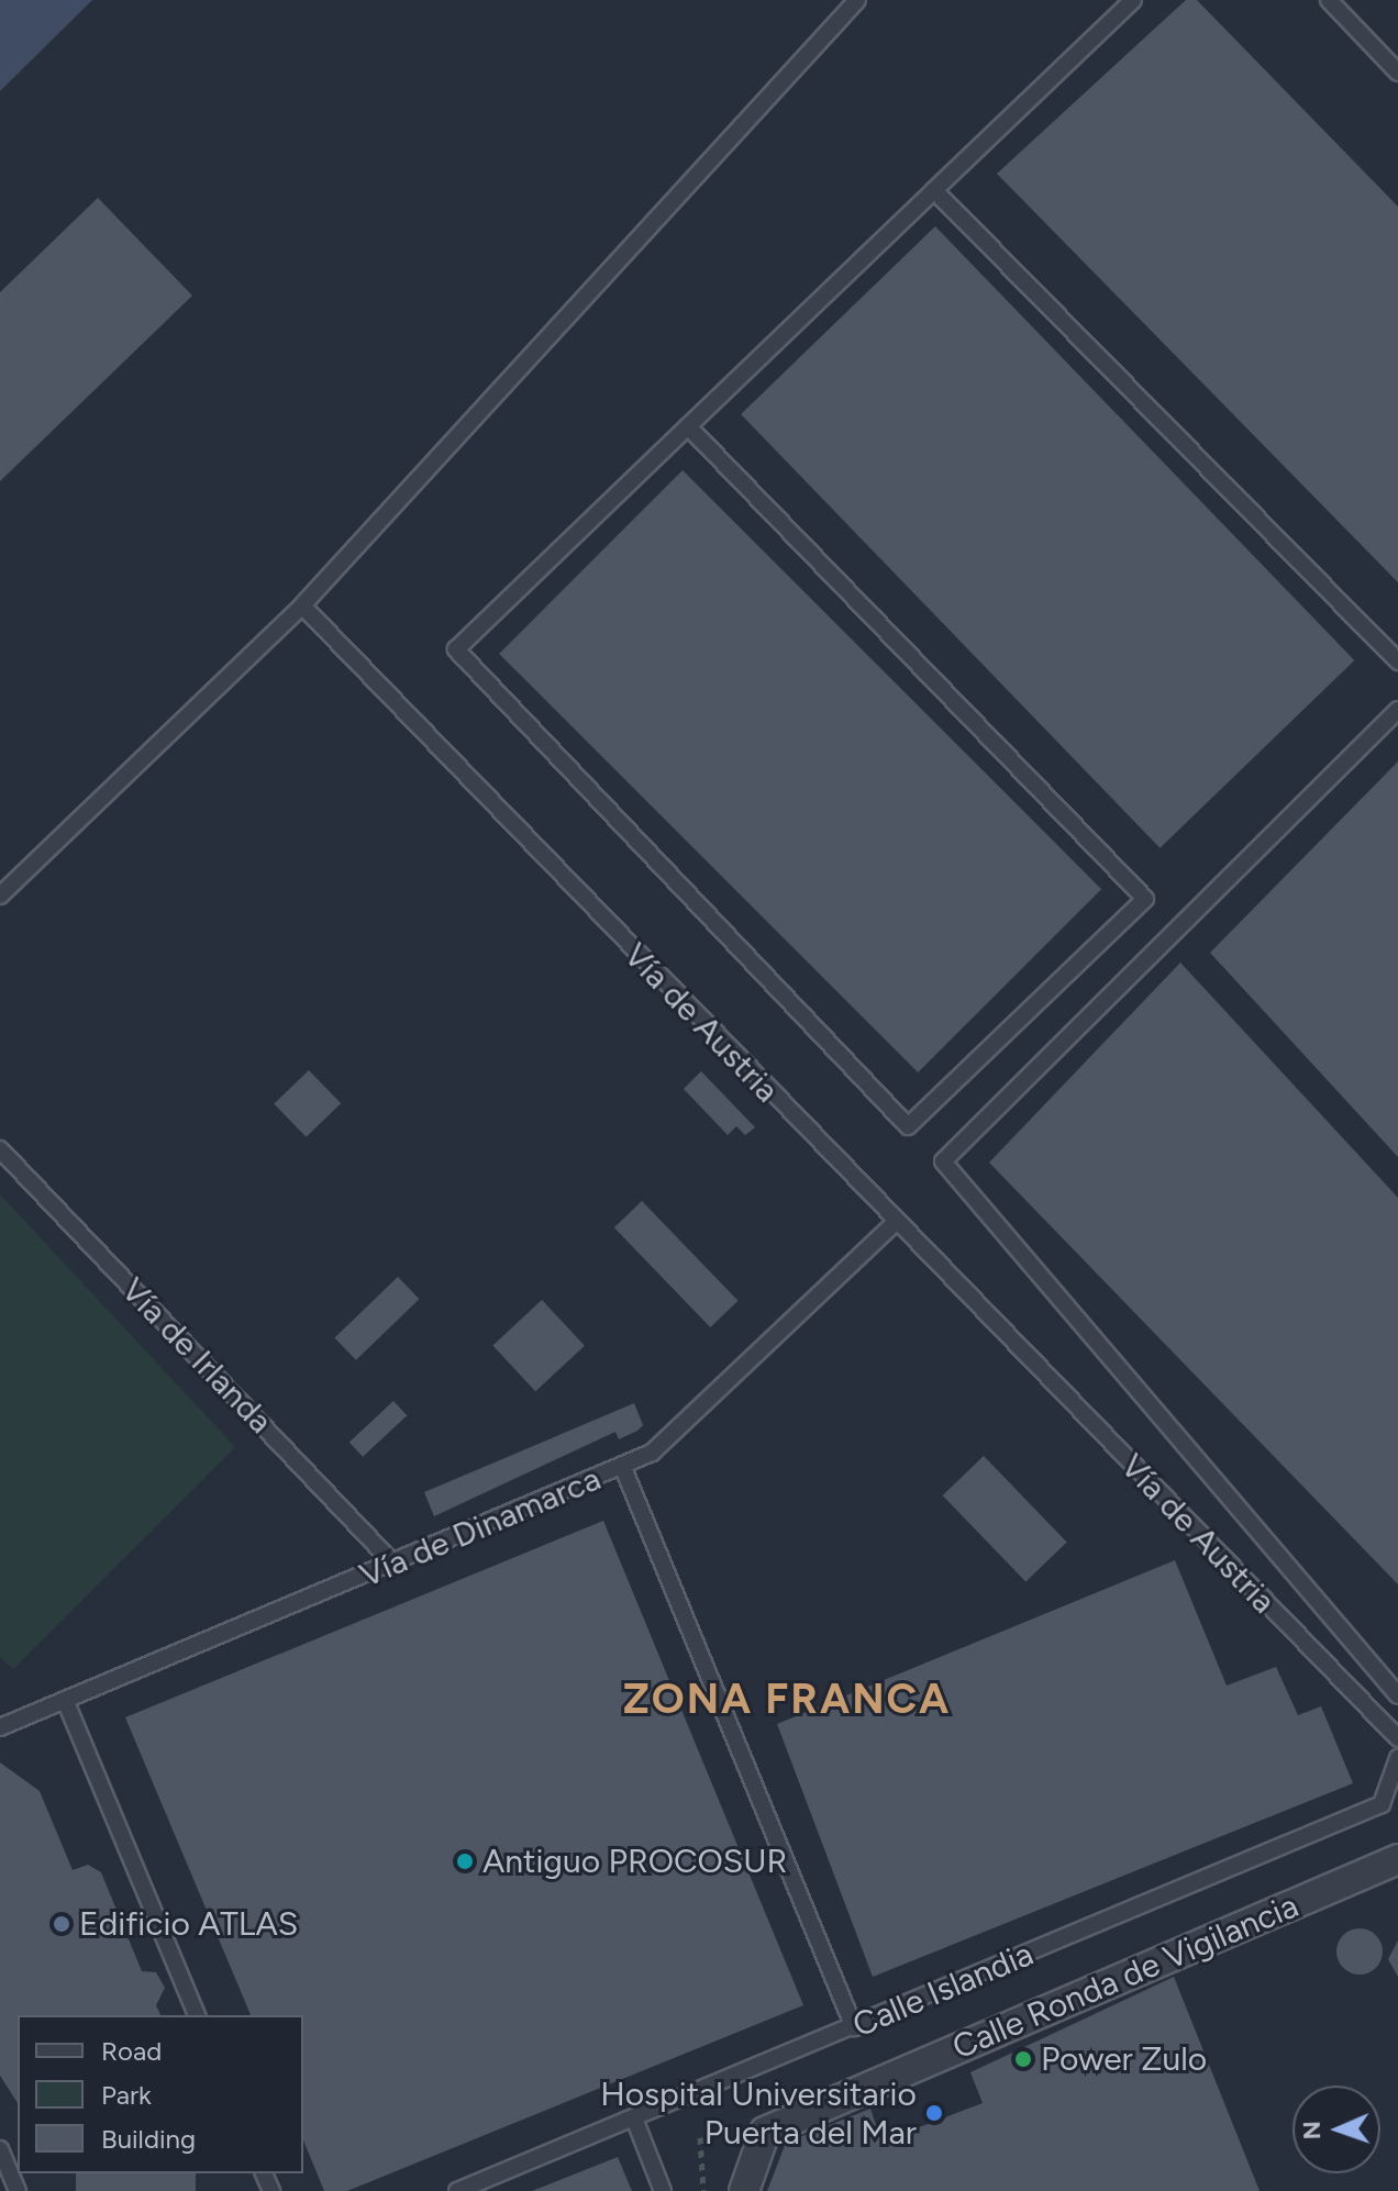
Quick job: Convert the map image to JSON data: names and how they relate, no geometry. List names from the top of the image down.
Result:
{
  "streets": {
    "street": ["Calle Ronda de Vigilancia"],
    "lane": [
      "Vía de Austria",
      "Vía de Irlanda",
      "Vía de Dinamarca",
      "Calle Islandia"
    ]
  },
  "crossings": [
    ["Vía de Austria", "Vía de Dinamarca"],
    ["Vía de Irlanda", "Vía de Dinamarca"]
  ],
  "districts": ["ZONA FRANCA"],
  "places": [
    "Antiguo PROCOSUR",
    "Edificio ATLAS",
    "Power Zulo",
    "Hospital Universitario Puerta del Mar"
  ],
  "legend": ["Road", "Park", "Building"],
  "north": "left"
}
